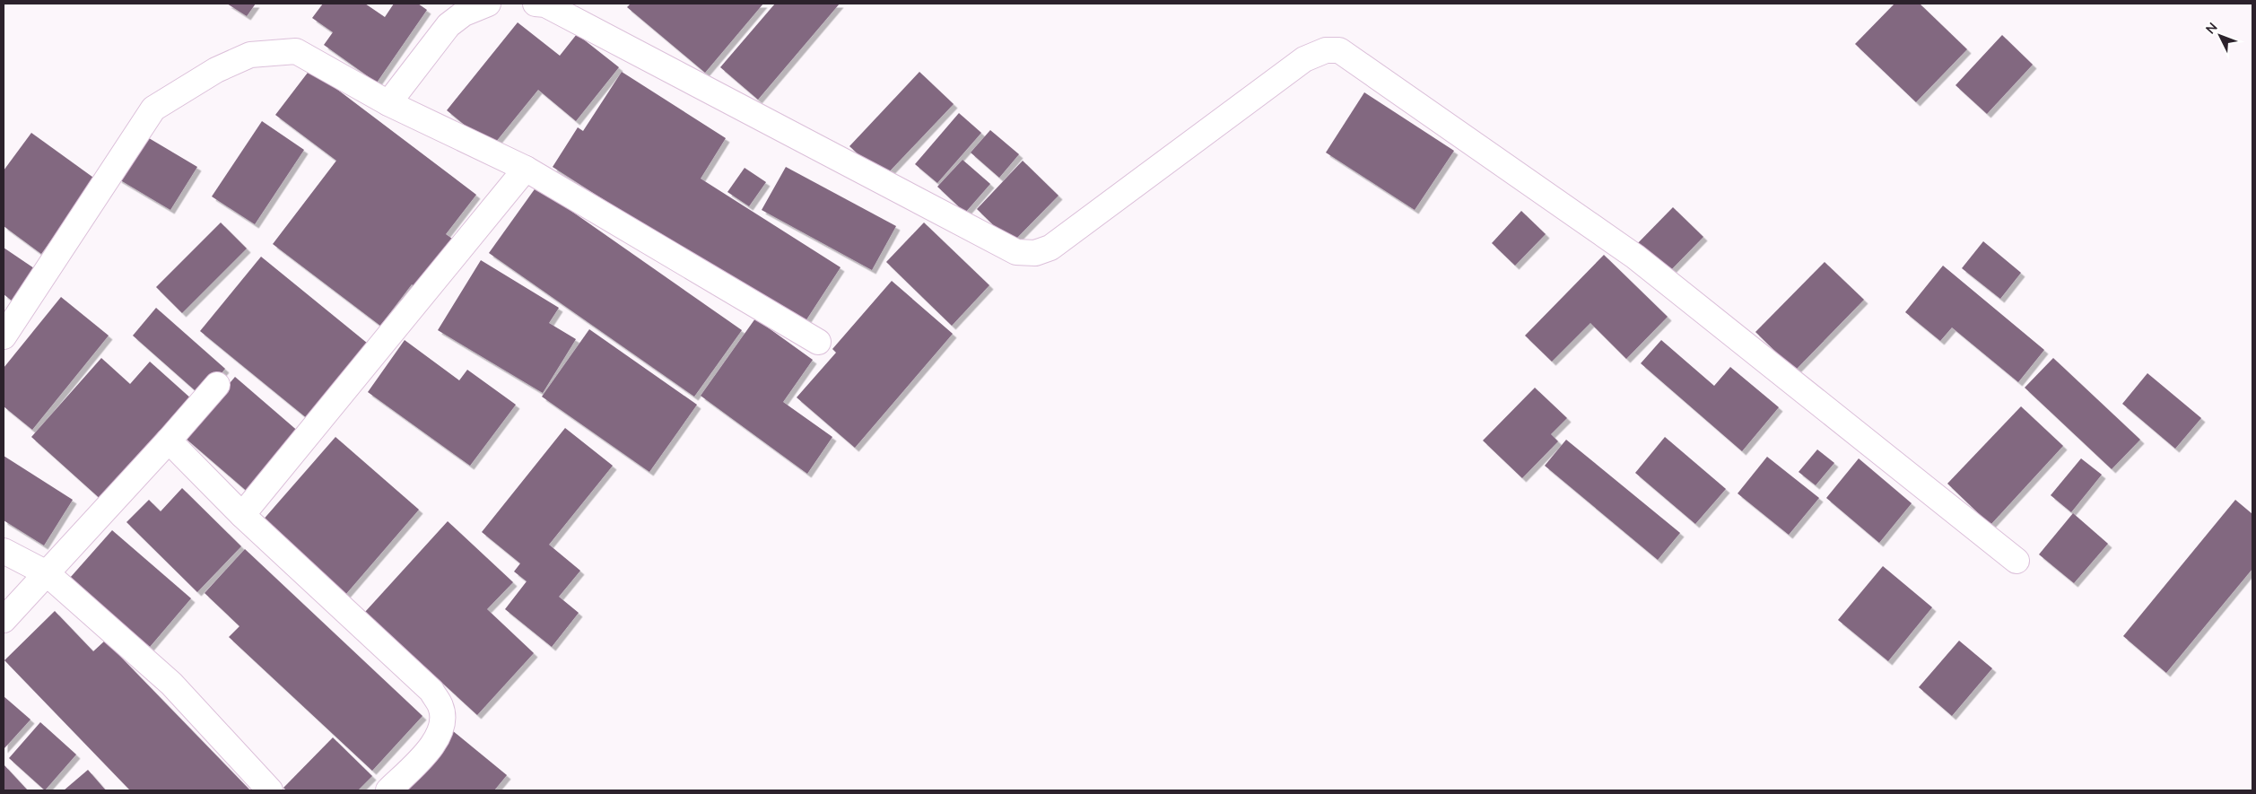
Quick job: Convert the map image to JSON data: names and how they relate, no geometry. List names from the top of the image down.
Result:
{
  "north": "top left"
}
